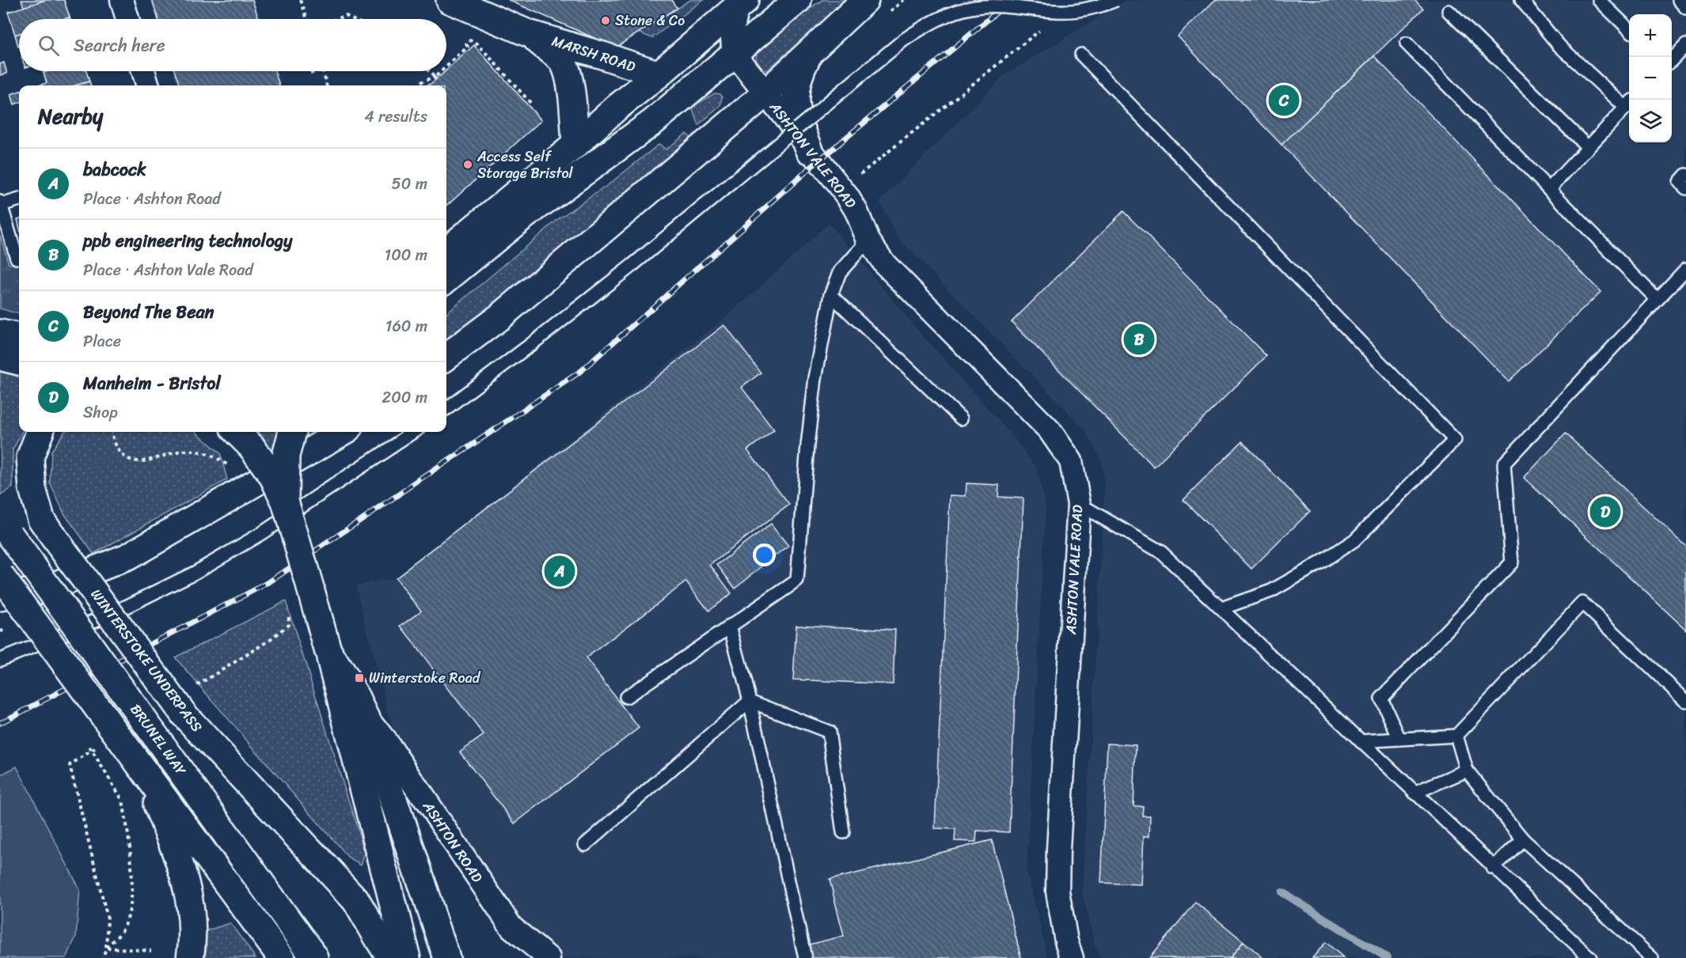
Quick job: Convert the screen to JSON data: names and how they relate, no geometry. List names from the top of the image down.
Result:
{
  "streets": {
    "main road": ["MARSH ROAD", "WINTERSTOKE UNDERPASS", "BRUNEL WAY"],
    "street": ["ASHTON VALE ROAD", "ASHTON ROAD"]
  },
  "places": {
    "other": ["Stone & Co", "Access Self Storage Bristol"],
    "transit": ["Winterstoke Road"]
  },
  "page": {
    "map_buttons": ["+", "−"],
    "search": "Search here",
    "pins": [
      "C",
      "B",
      "D",
      "A"
    ],
    "heading": ["Nearby", "4 results"],
    "list": [
      {
        "mark": "A",
        "name": "babcock",
        "note": "Place · Ashton Road",
        "value": "50 m"
      },
      {
        "mark": "B",
        "name": "ppb engineering technology",
        "note": "Place · Ashton Vale Road",
        "value": "100 m"
      },
      {
        "mark": "C",
        "name": "Beyond The Bean",
        "note": "Place",
        "value": "160 m"
      },
      {
        "mark": "D",
        "name": "Manheim - Bristol",
        "note": "Shop",
        "value": "200 m"
      }
    ]
  }
}
